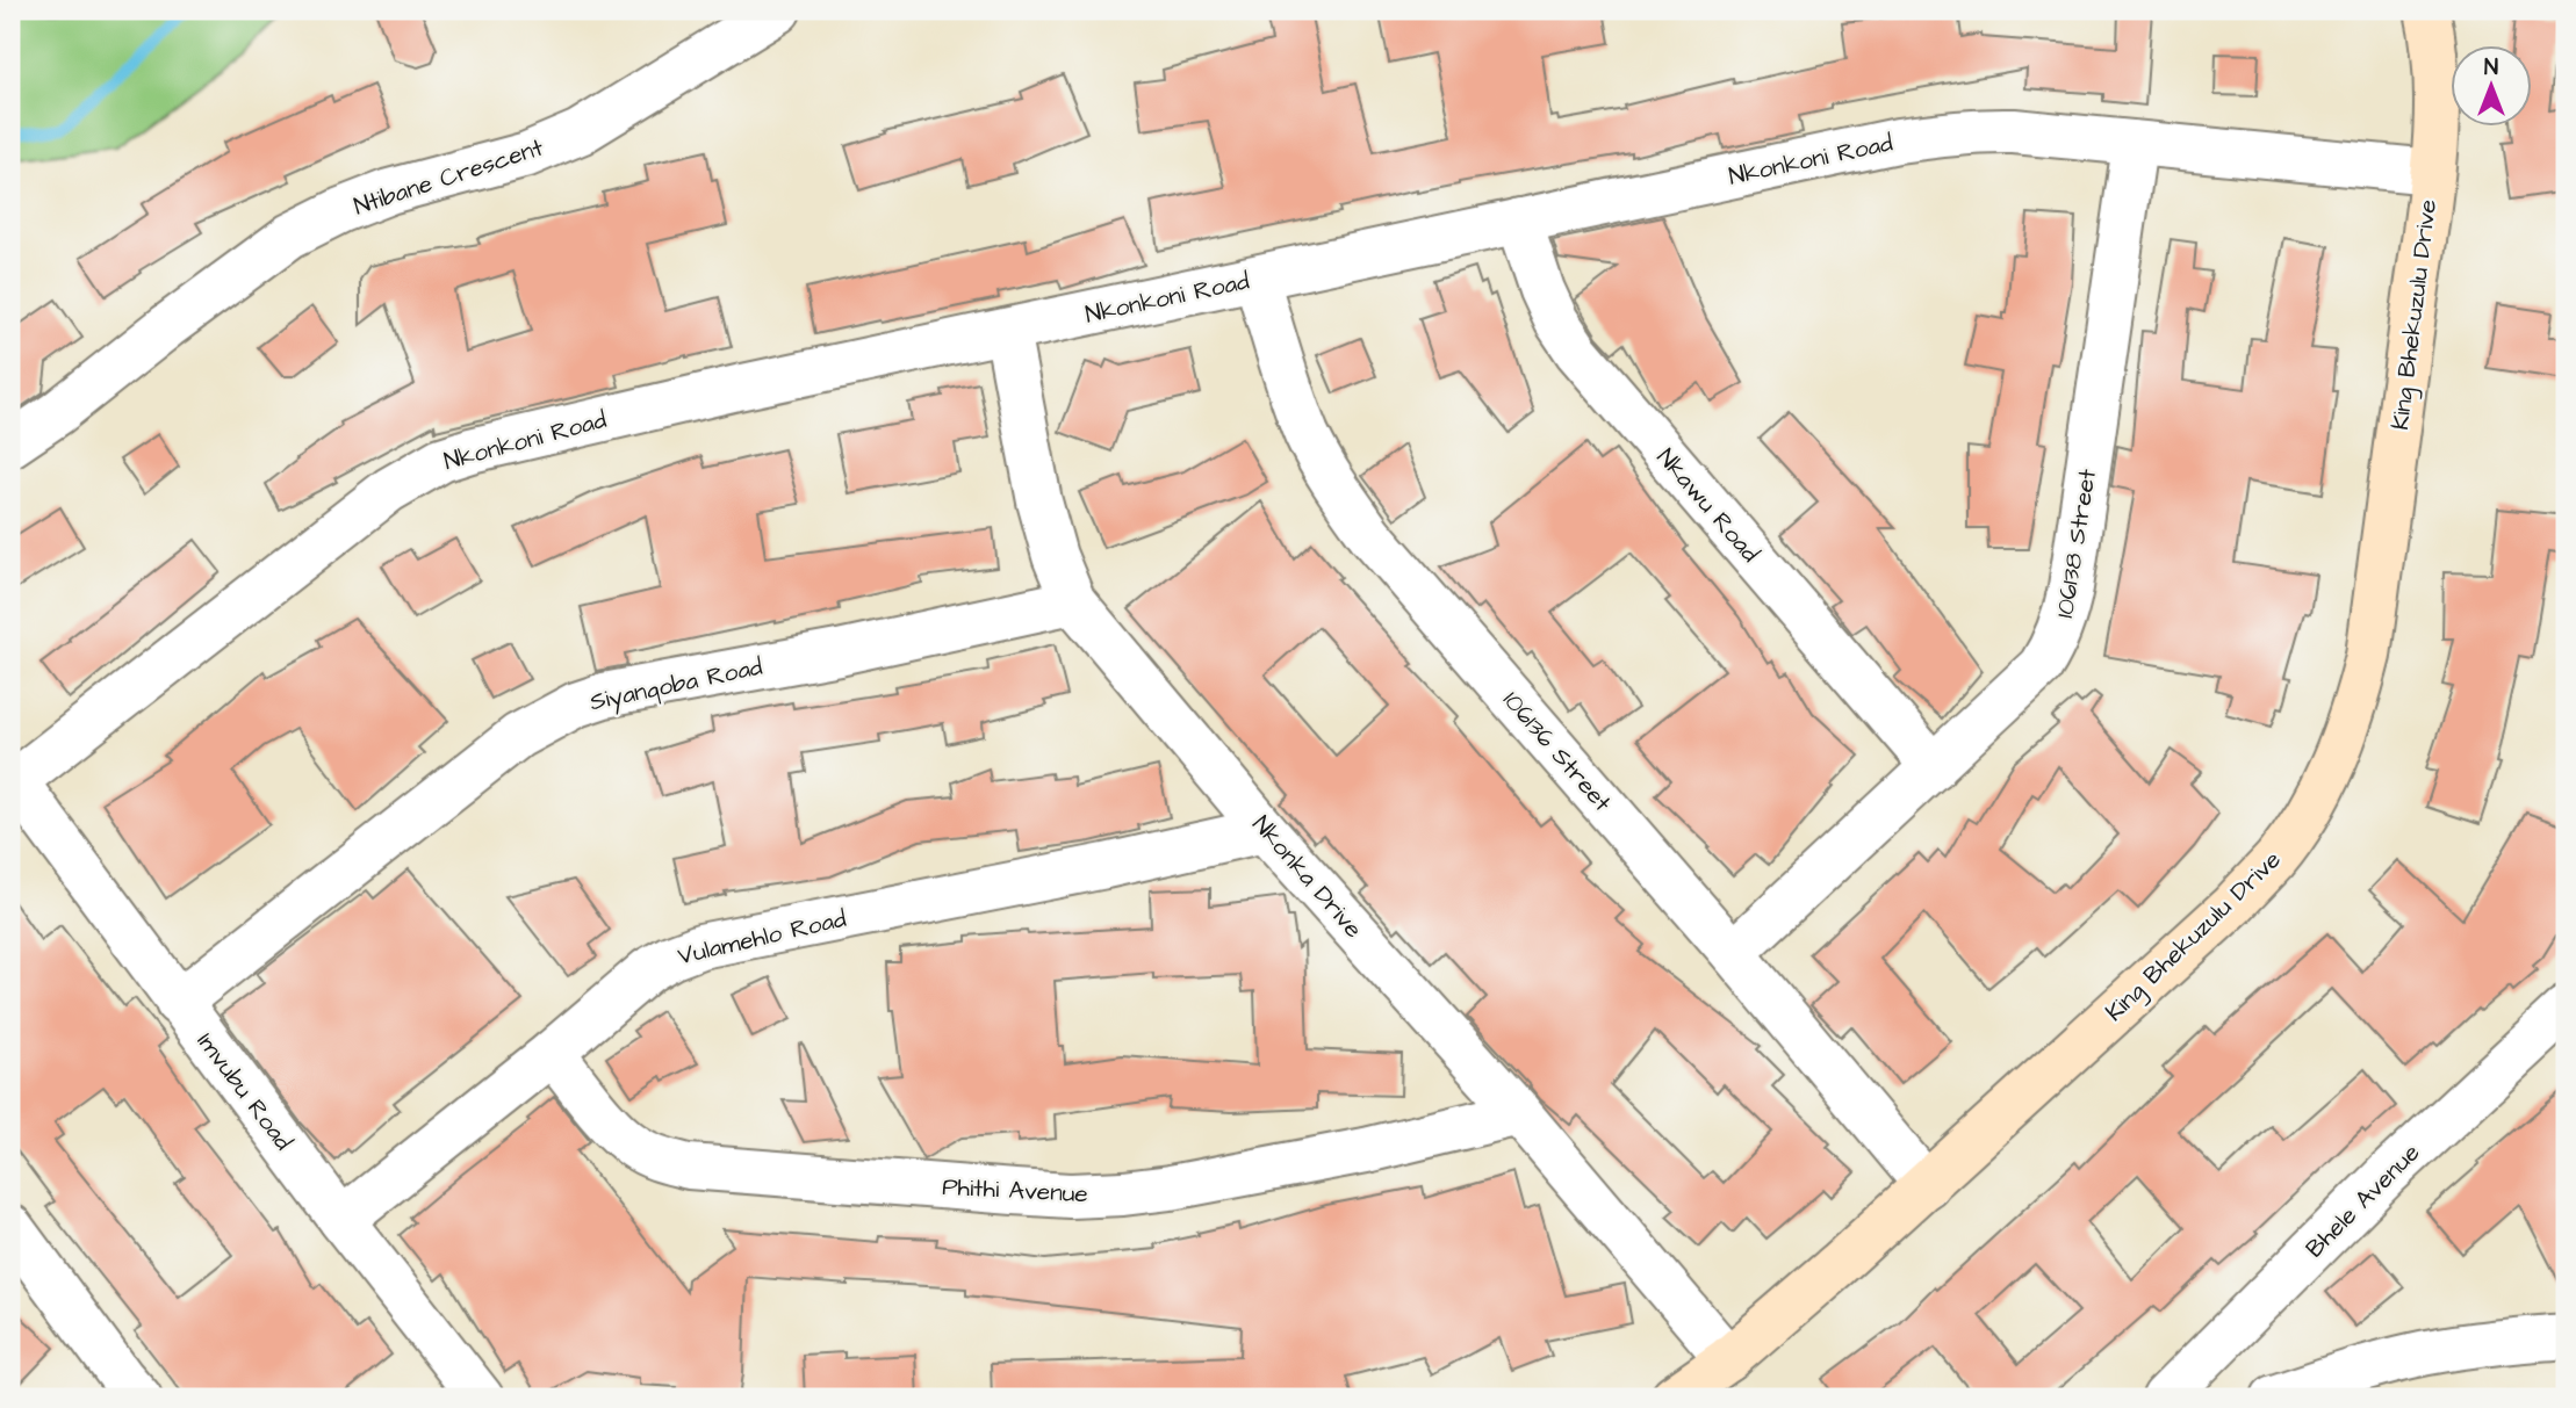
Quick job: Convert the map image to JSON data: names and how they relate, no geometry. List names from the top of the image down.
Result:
{
  "streets": {
    "street": [
      "Nkonkoni Road",
      "Ntibane Crescent",
      "King Bhekuzulu Drive",
      "Nkawu Road",
      "106138 Street",
      "Siyanqoba Road",
      "106136 Street",
      "Nkonka Drive",
      "Vulamehlo Road",
      "Imvubu Road",
      "Phithi Avenue",
      "Bhele Avenue"
    ]
  },
  "crossings": [
    ["Nkonkoni Road", "King Bhekuzulu Drive"],
    ["Nkonkoni Road", "Nkawu Road"],
    ["Nkonkoni Road", "106138 Street"],
    ["Nkonkoni Road", "106136 Street"],
    ["Nkonkoni Road", "Nkonka Drive"],
    ["Nkonkoni Road", "Imvubu Road"],
    ["King Bhekuzulu Drive", "106136 Street"],
    ["King Bhekuzulu Drive", "Nkonka Drive"],
    ["Nkawu Road", "106138 Street"],
    ["106138 Street", "106136 Street"],
    ["Siyanqoba Road", "Nkonka Drive"],
    ["Siyanqoba Road", "Imvubu Road"],
    ["Nkonka Drive", "Vulamehlo Road"],
    ["Nkonka Drive", "Phithi Avenue"],
    ["Vulamehlo Road", "Imvubu Road"],
    ["Vulamehlo Road", "Phithi Avenue"]
  ],
  "north": "top"
}
